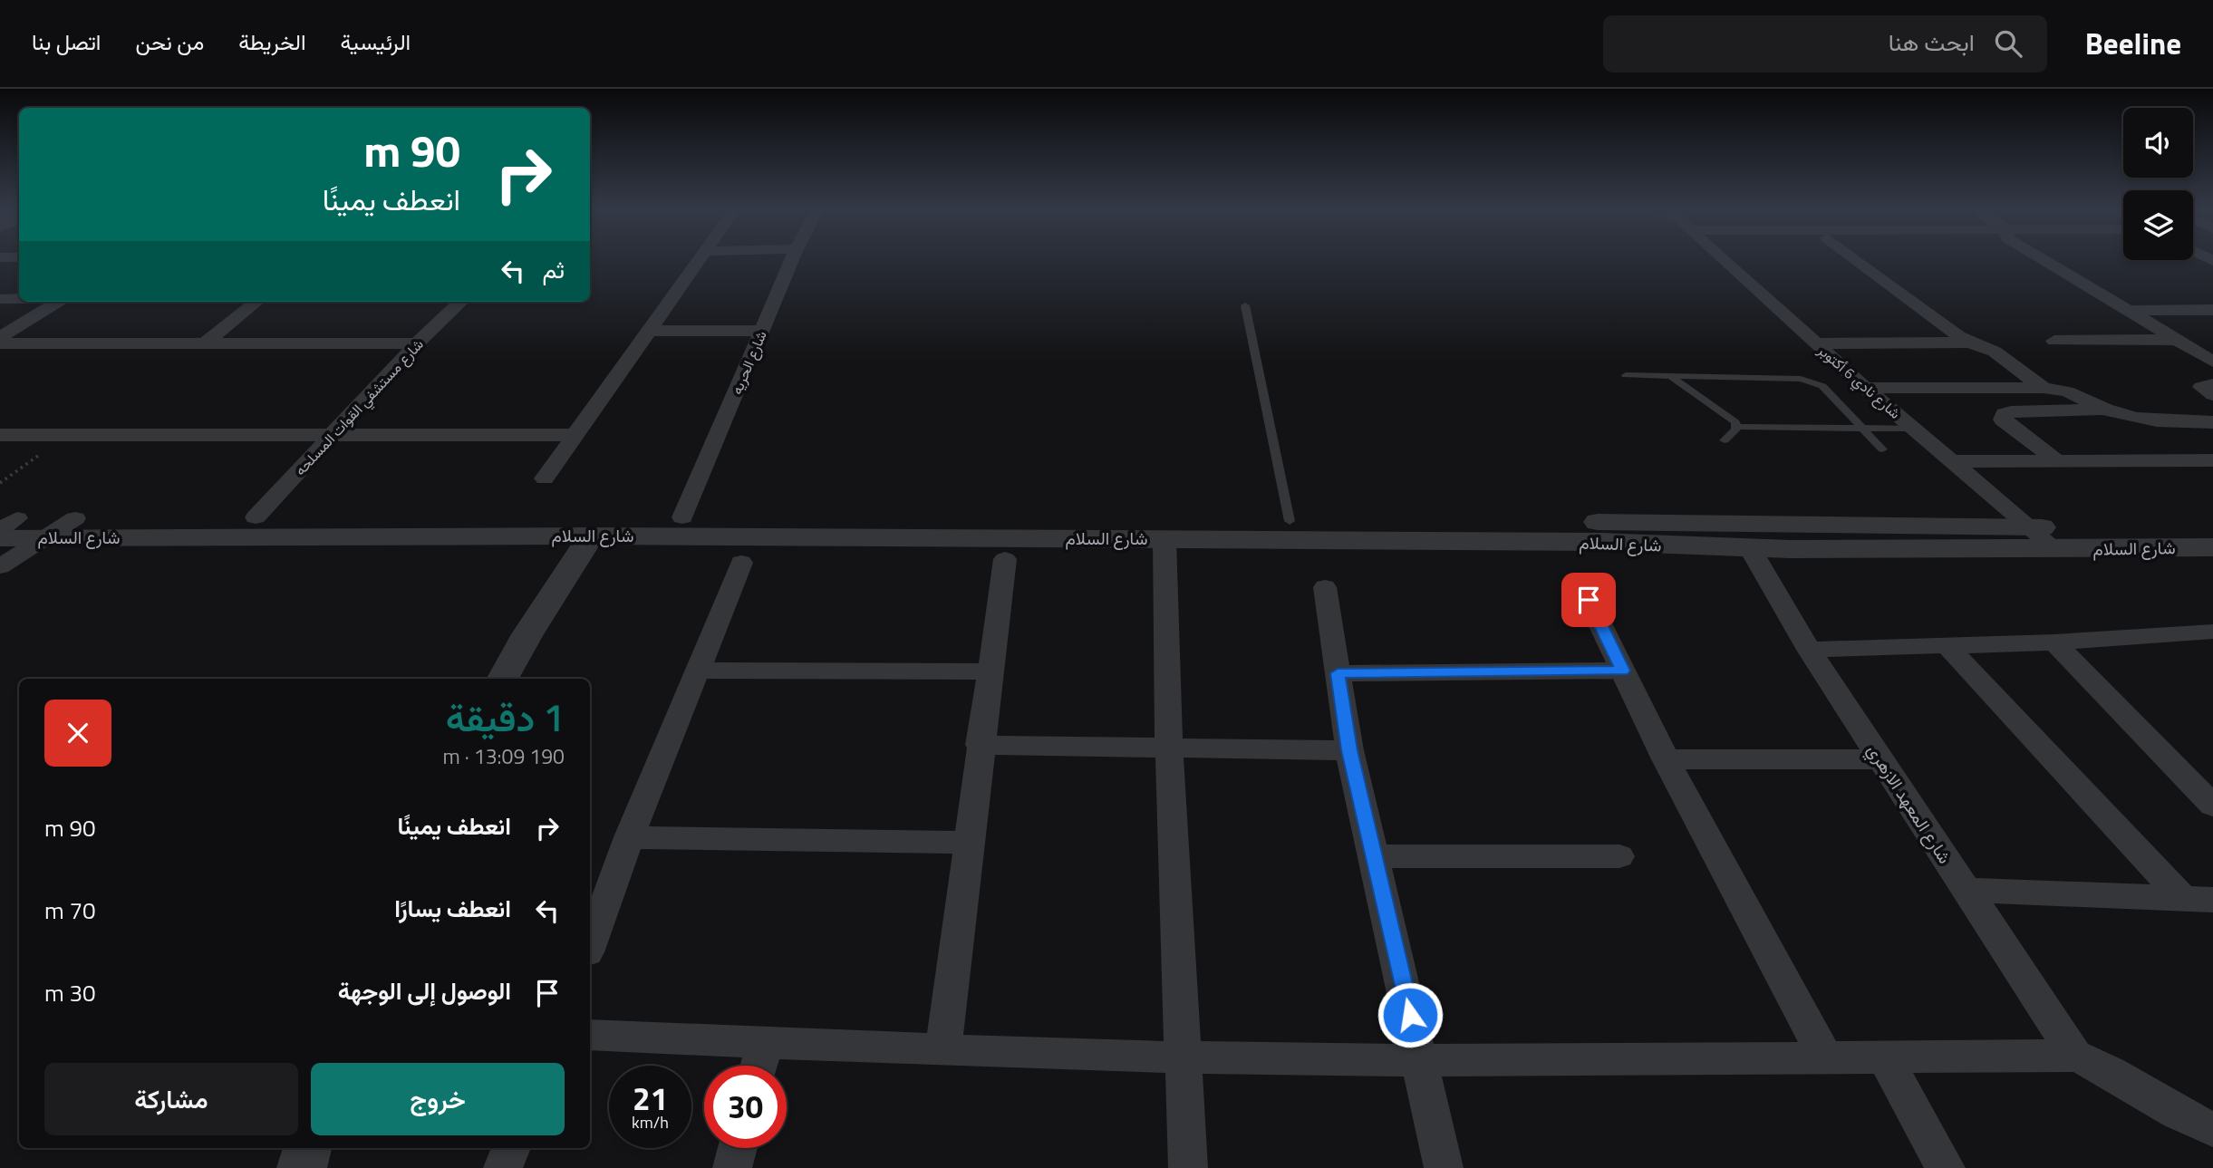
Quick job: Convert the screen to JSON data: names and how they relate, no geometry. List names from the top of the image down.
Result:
{
  "streets": {
    "street": [
      "شارع الحريه",
      "شارع نادي 6 أكتوبر",
      "شارع مستشفي القوات المسلحه",
      "شارع السلام",
      "شارع المعهد الازهري"
    ]
  },
  "crossings": [
    ["شارع الحريه", "شارع السلام"],
    ["شارع نادي 6 أكتوبر", "شارع السلام"],
    ["شارع مستشفي القوات المسلحه", "شارع السلام"],
    ["شارع السلام", "شارع المعهد الازهري"]
  ],
  "page": {
    "header": "Beeline",
    "search": "ابحث هنا",
    "nav": [
      "الرئيسية",
      "الخريطة",
      "من نحن",
      "اتصل بنا"
    ],
    "turn": ["90 m", "انعطف يمينًا"],
    "then": "ثم",
    "heading": ["1 دقيقة", "190 m · 13:09"],
    "list": [
      {
        "name": "انعطف يمينًا",
        "value": "90 m"
      },
      {
        "name": "انعطف يسارًا",
        "value": "70 m"
      },
      {
        "name": "الوصول إلى الوجهة",
        "value": "30 m"
      }
    ],
    "buttons": ["خروج", "مشاركة"],
    "speed": "21 km/h",
    "limit": "30"
  }
}
